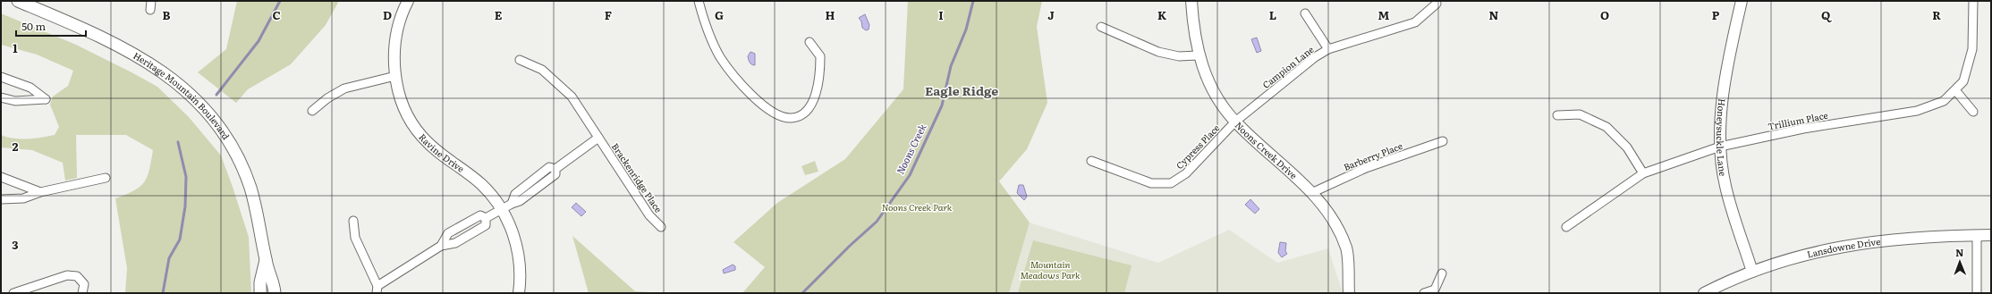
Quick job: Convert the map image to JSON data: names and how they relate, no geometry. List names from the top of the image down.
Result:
{
  "streets": {
    "main road": ["Heritage Mountain Boulevard"],
    "street": [
      "Campion Lane",
      "Trillium Place",
      "Honeysuckle Lane",
      "Cypress Place",
      "Noons Creek Drive",
      "Ravine Drive",
      "Barberry Place",
      "Brackenridge Place",
      "Lansdowne Drive"
    ]
  },
  "crossings": [
    ["Campion Lane", "Cypress Place"],
    ["Campion Lane", "Noons Creek Drive"],
    ["Trillium Place", "Honeysuckle Lane"],
    ["Honeysuckle Lane", "Lansdowne Drive"],
    ["Cypress Place", "Noons Creek Drive"],
    ["Noons Creek Drive", "Barberry Place"]
  ],
  "districts": ["Eagle Ridge"],
  "water": ["Noons Creek"],
  "parks": ["Noons Creek Park", "Mountain Meadows Park"],
  "scale_bar": "50 m",
  "north": "top",
  "grid": {
    "columns": [
      "B",
      "C",
      "D",
      "E",
      "F",
      "G",
      "H",
      "I",
      "J",
      "K",
      "L",
      "M",
      "N",
      "O",
      "P",
      "Q",
      "R"
    ],
    "rows": ["1", "2", "3"]
  }
}
